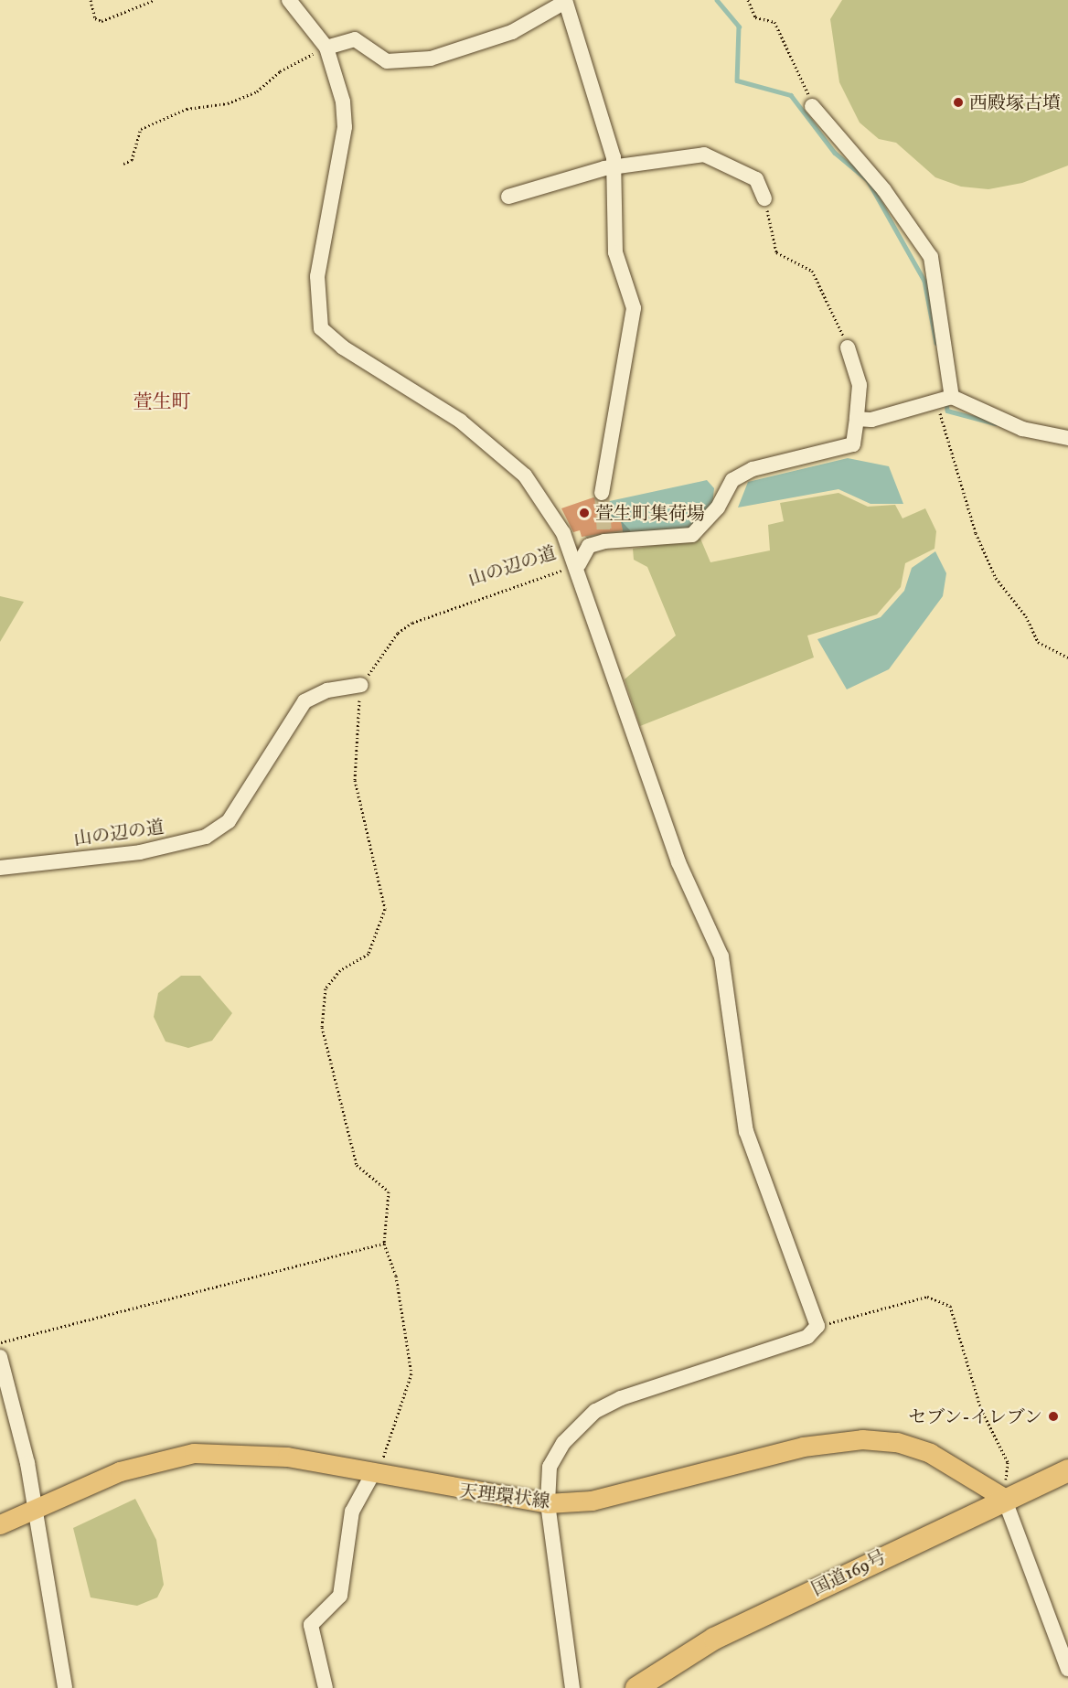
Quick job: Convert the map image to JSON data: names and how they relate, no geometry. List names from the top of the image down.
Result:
{
  "streets": {
    "highway": ["国道169号"],
    "main road": ["天理環状線"],
    "street": ["山の辺の道"]
  },
  "crossings": [
    ["天理環状線", "国道169号"]
  ],
  "districts": ["萱生町"],
  "places": ["西殿塚古墳", "萱生町集荷場", "セブン-イレブン"]
}
